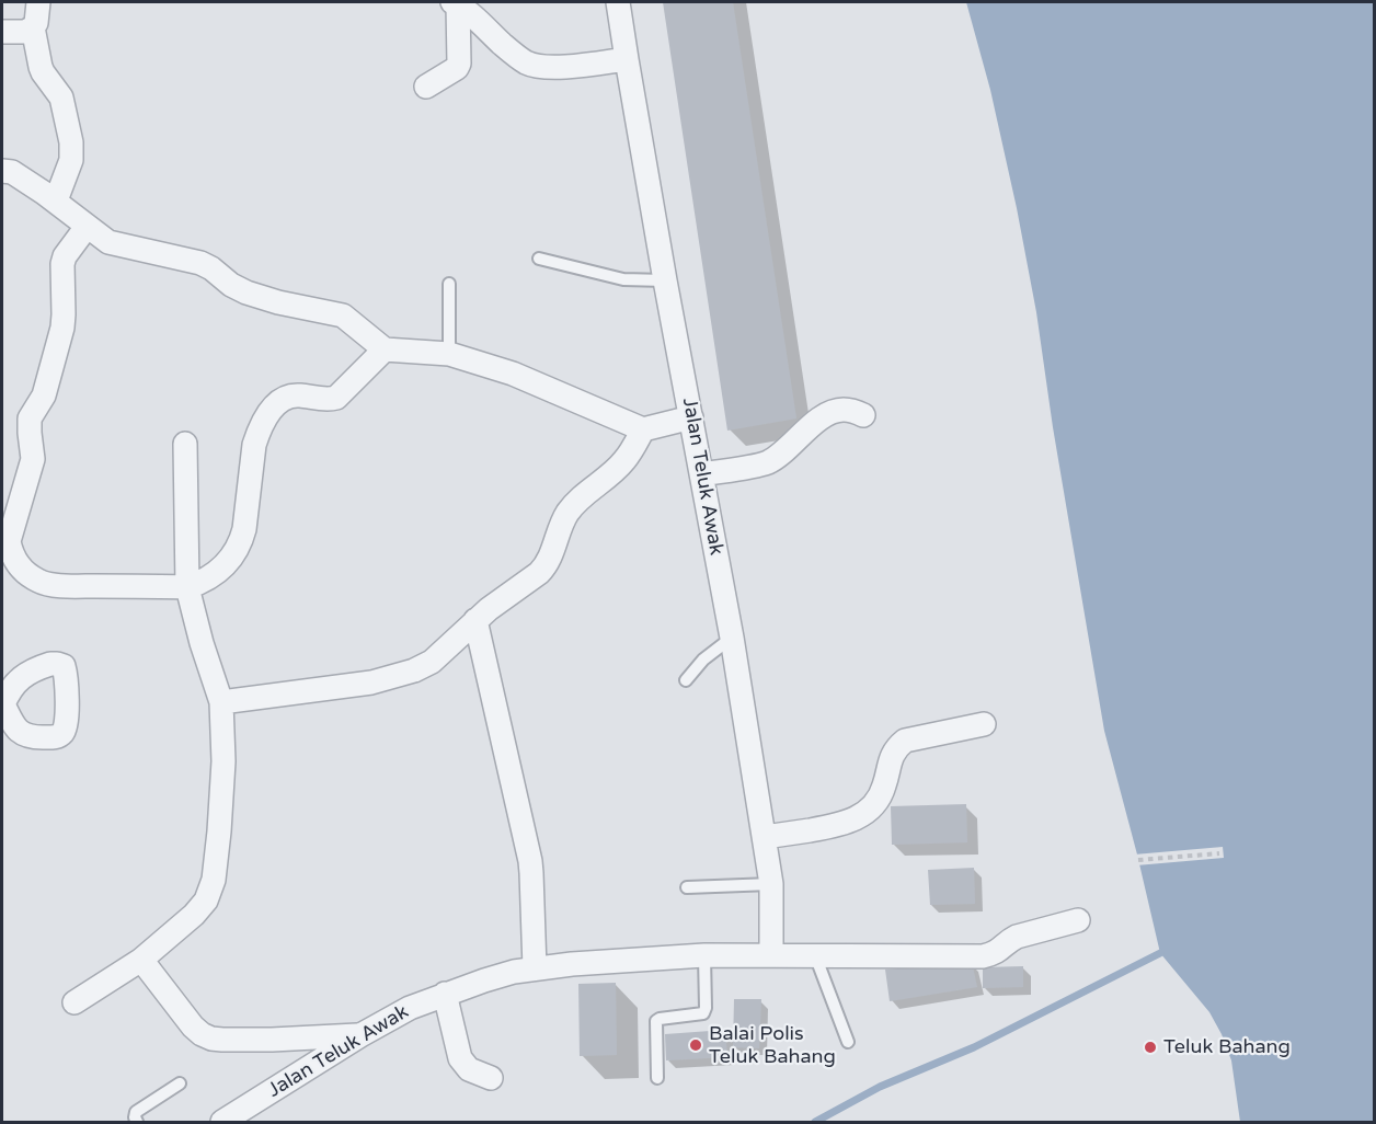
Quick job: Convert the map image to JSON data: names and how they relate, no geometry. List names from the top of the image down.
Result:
{
  "streets": {
    "street": ["Jalan Teluk Awak"]
  },
  "places": ["Balai Polis Teluk Bahang", "Teluk Bahang"]
}
